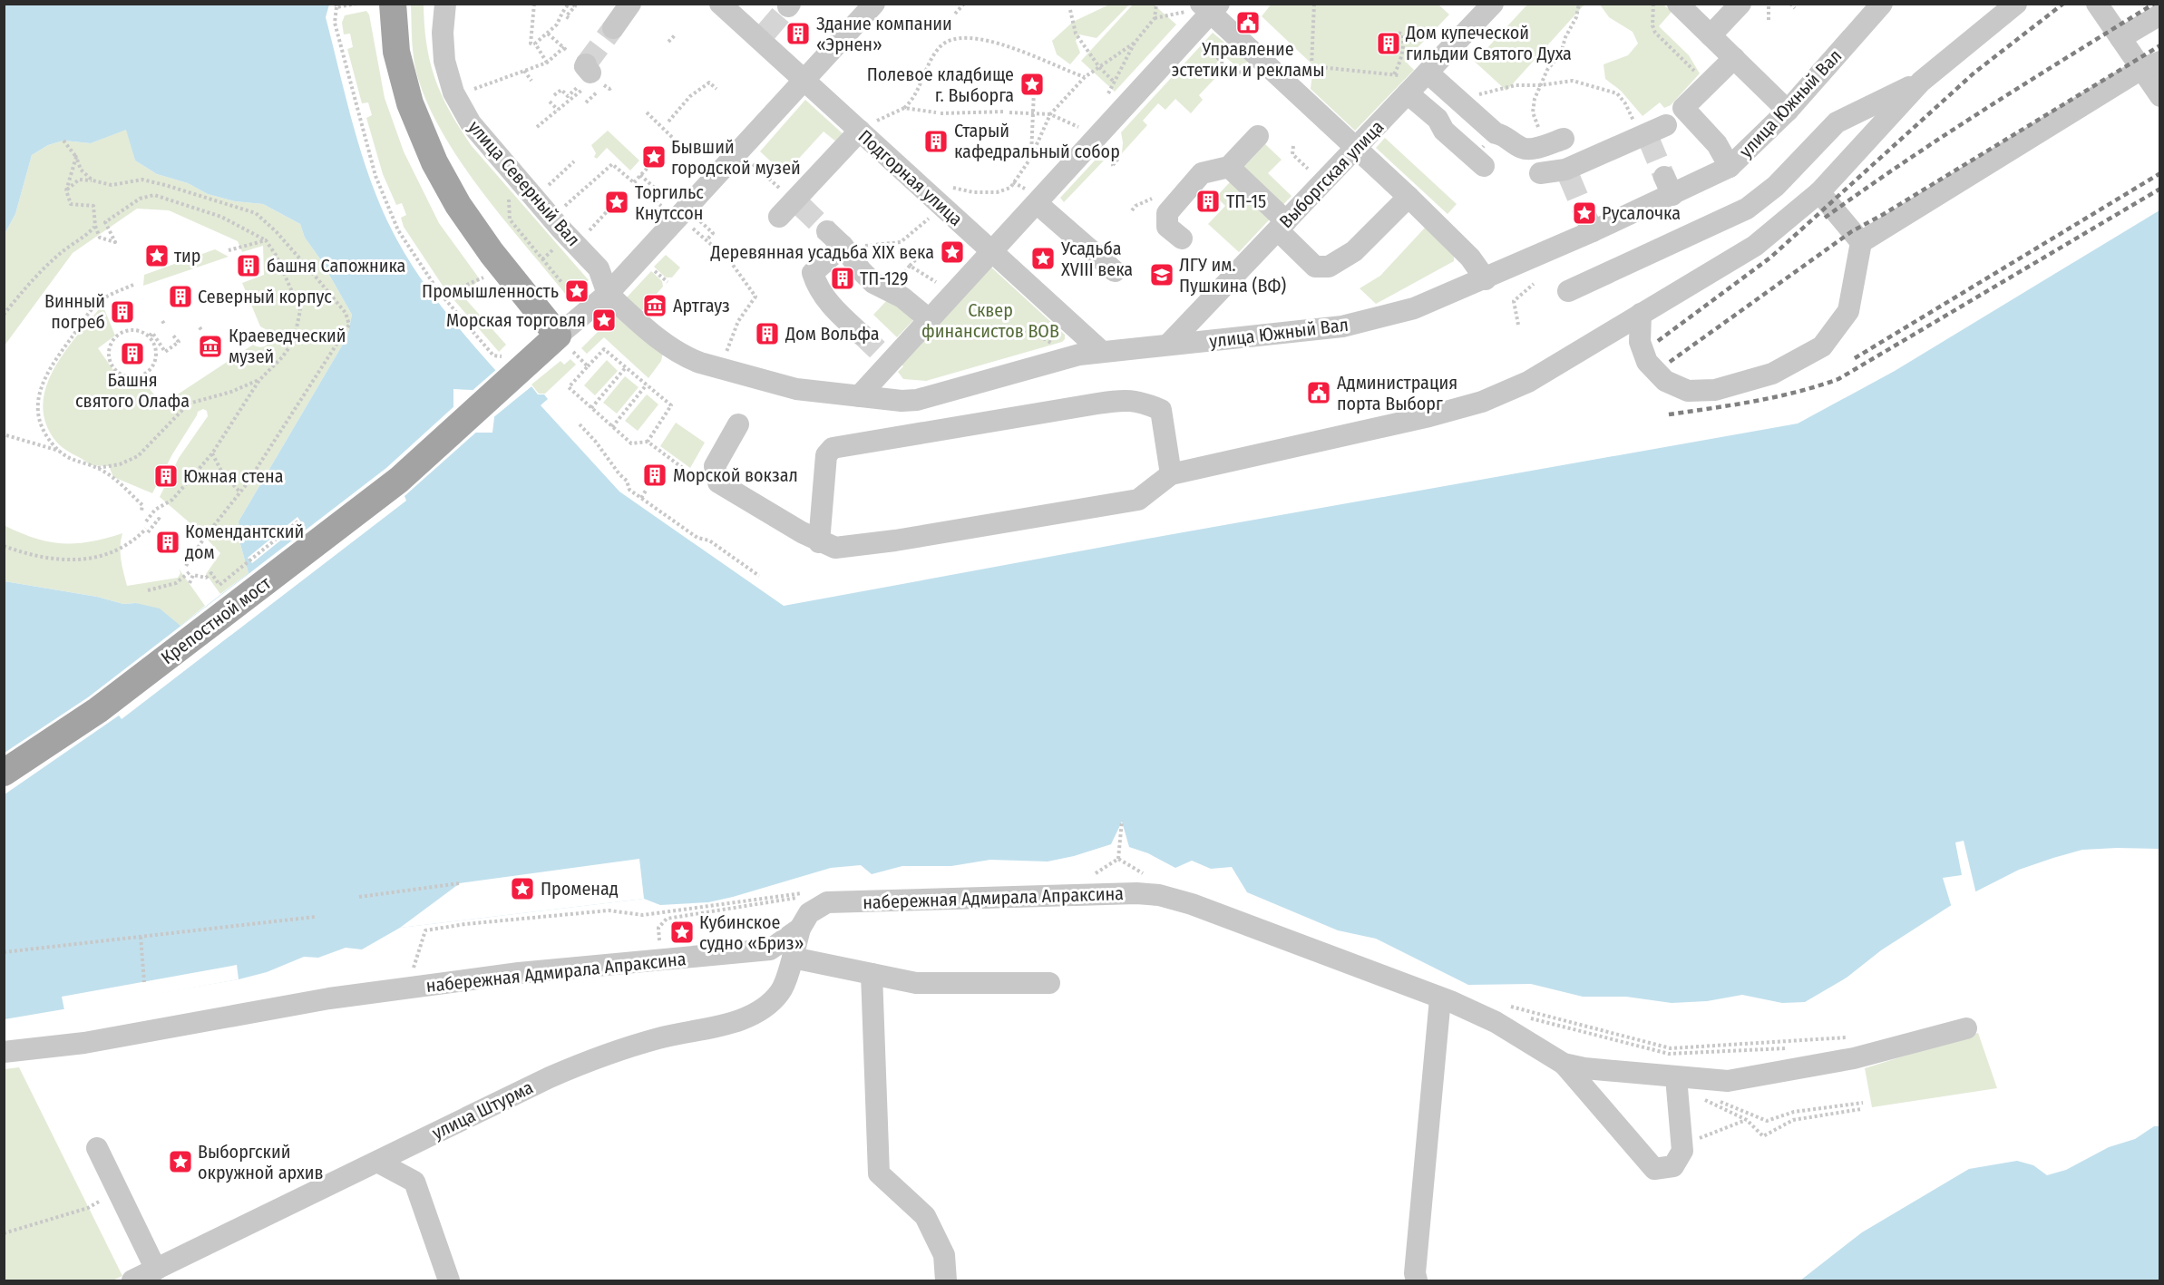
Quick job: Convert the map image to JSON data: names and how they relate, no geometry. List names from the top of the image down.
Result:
{
  "streets": {
    "main road": ["Крепостной мост"],
    "street": [
      "улица Южный Вал",
      "Выборгская улица",
      "Подгорная улица",
      "улица Северный Вал",
      "набережная Адмирала Апраксина",
      "улица Штурма"
    ]
  },
  "crossings": [
    ["улица Южный Вал", "Выборгская улица"],
    ["улица Южный Вал", "Подгорная улица"],
    ["улица Южный Вал", "улица Северный Вал"],
    ["набережная Адмирала Апраксина", "улица Штурма"]
  ],
  "parks": ["Сквер финансистов ВОВ"],
  "places": {
    "public building": ["Управление эстетики и рекламы", "Администрация порта Выборг"],
    "building": [
      "Здание компании «Эрнен»",
      "Дом купеческой гильдии Святого Духа",
      "Старый кафедральный собор",
      "ТП-15",
      "башня Сапожника",
      "ТП-129",
      "Северный корпус",
      "Винный погреб",
      "Дом Вольфа",
      "Башня святого Олафа",
      "Морской вокзал",
      "Южная стена",
      "Комендантский дом"
    ],
    "place": [
      "Полевое кладбище г. Выборга",
      "Бывший городской музей",
      "Торгильс Кнутссон",
      "Русалочка",
      "Деревянная усадьба XIX века",
      "тир",
      "Усадьба XVIII века",
      "Промышленность",
      "Морская торговля",
      "Променад",
      "Кубинское судно «Бриз»",
      "Выборгский окружной архив"
    ],
    "school or university": ["ЛГУ им. Пушкина (ВФ)"],
    "museum": ["Артгауз", "Краеведческий музей"]
  }
}
